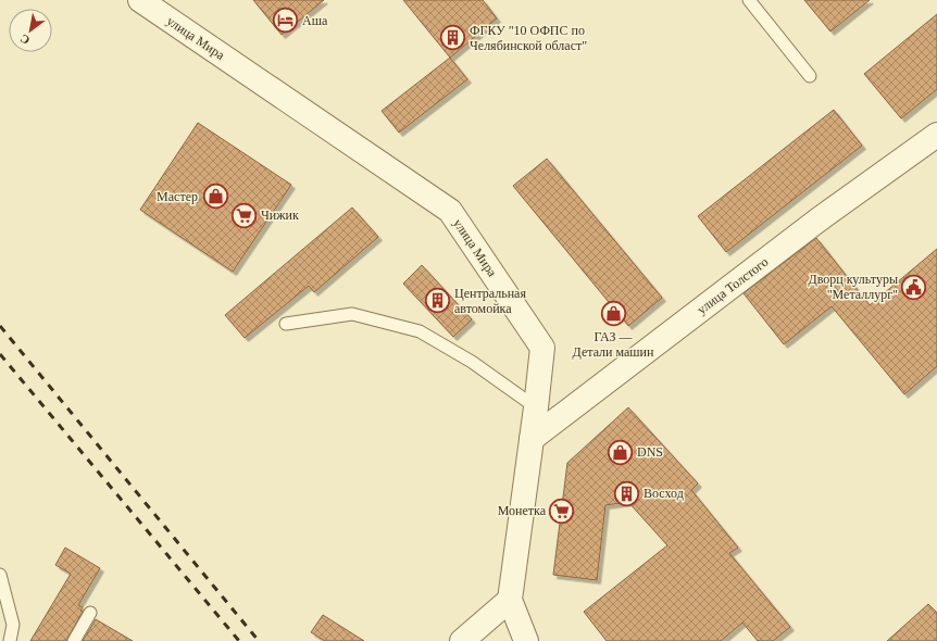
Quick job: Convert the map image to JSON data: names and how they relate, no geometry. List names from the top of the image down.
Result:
{
  "streets": {
    "street": ["улица Мира", "улица Толстого"]
  },
  "crossings": [
    ["улица Мира", "улица Толстого"]
  ],
  "places": {
    "hotel": ["Аша"],
    "building": ["ФГКУ \"10 ОФПС по Челябинской област\"", "Центральная автомойка", "Восход"],
    "shop": ["Мастер", "ГАЗ — Детали машин", "DNS"],
    "supermarket": ["Чижик", "Монетка"],
    "public building": ["Дворц культуры \"Металлург\""]
  },
  "north": "bottom left"
}
